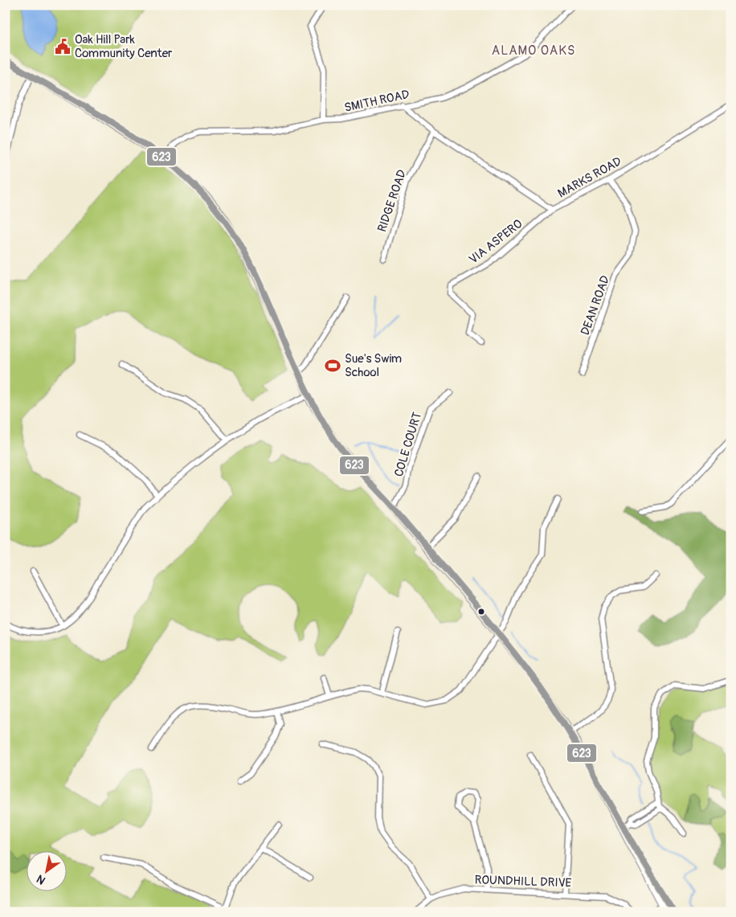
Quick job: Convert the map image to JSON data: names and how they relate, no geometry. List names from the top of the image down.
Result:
{
  "streets": {
    "street": [
      "SMITH ROAD",
      "MARKS ROAD",
      "RIDGE ROAD",
      "VIA ASPERO",
      "DEAN ROAD",
      "COLE COURT",
      "ROUNDHILL DRIVE"
    ]
  },
  "crossings": [
    ["SMITH ROAD", "MARKS ROAD"],
    ["MARKS ROAD", "RIDGE ROAD"],
    ["MARKS ROAD", "VIA ASPERO"],
    ["MARKS ROAD", "DEAN ROAD"]
  ],
  "districts": ["ALAMO OAKS"],
  "places": {
    "public building": ["Oak Hill Park Community Center"],
    "sports": ["Sue's Swim School"]
  },
  "lines": ["transit line 623"],
  "north": "bottom left"
}
